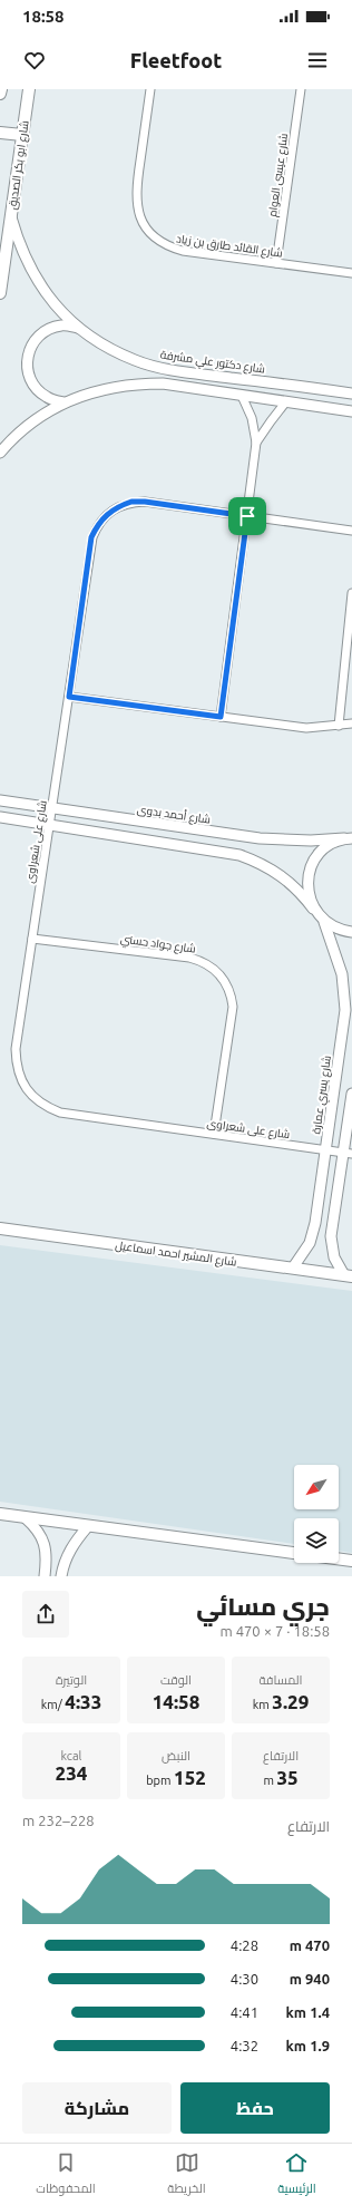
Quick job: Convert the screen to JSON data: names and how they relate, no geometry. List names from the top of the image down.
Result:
{
  "streets": {
    "main road": ["شارع ابو بكر الصديق", "شارع المشير احمد اسماعيل"],
    "street": [
      "شارع عيسى العوام",
      "شارع القائد طارق بن زياد",
      "شارع دكتور علي مشرفة",
      "شارع أحمد بدوى",
      "شارع على شعراوى",
      "شارع جواد حسني",
      "شارع يسري عمارة"
    ]
  },
  "crossings": [
    ["شارع ابو بكر الصديق", "شارع دكتور علي مشرفة"],
    ["شارع عيسى العوام", "شارع القائد طارق بن زياد"],
    ["شارع أحمد بدوى", "شارع على شعراوى"],
    ["شارع على شعراوى", "شارع جواد حسني"],
    ["شارع على شعراوى", "شارع يسري عمارة"],
    ["شارع يسري عمارة", "شارع المشير احمد اسماعيل"]
  ],
  "north": "bottom left",
  "page": {
    "status": "18:58",
    "header": "Fleetfoot",
    "heading": ["جري مسائي", "18:58 · 7 × 470 m"],
    "stats": [
      ["المسافة", "3.29 km"],
      ["الوقت", "14:58"],
      ["الوتيرة", "4:33 /km"],
      ["الارتفاع", "35 m"],
      ["النبض", "152 bpm"],
      ["kcal", "234"]
    ],
    "chart": ["الارتفاع", "228–232 m"],
    "list": [
      {
        "name": "470 m",
        "note": "4:28"
      },
      {
        "name": "940 m",
        "note": "4:30"
      },
      {
        "name": "1.4 km",
        "note": "4:41"
      },
      {
        "name": "1.9 km",
        "note": "4:32"
      }
    ],
    "buttons": ["حفظ", "مشاركة"],
    "tabs": ["الرئيسية", "الخريطة", "المحفوظات"]
  }
}
